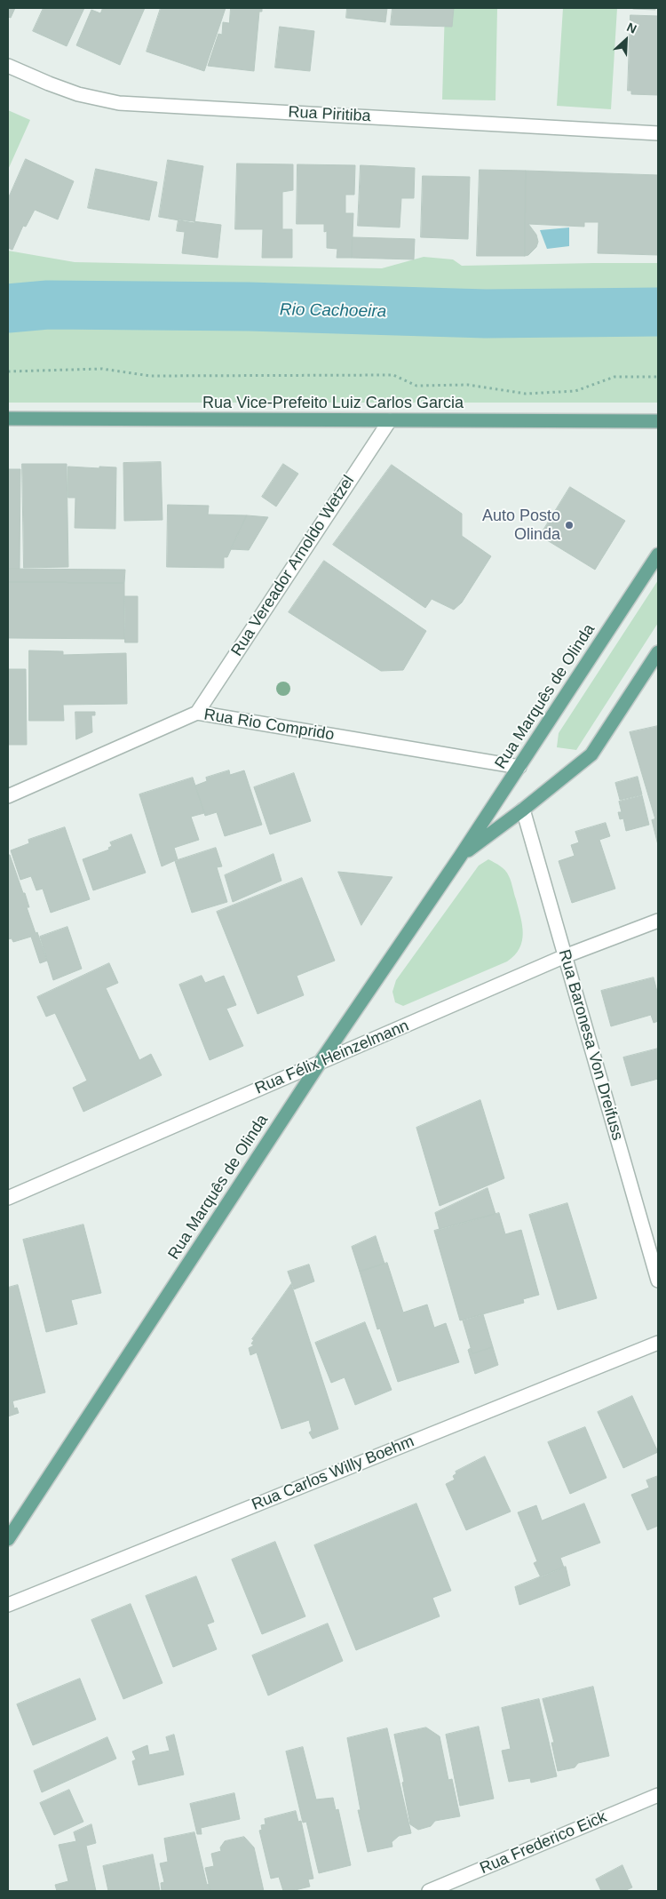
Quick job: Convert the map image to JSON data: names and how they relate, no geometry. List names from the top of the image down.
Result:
{
  "streets": {
    "main road": ["Rua Vice-Prefeito Luiz Carlos Garcia", "Rua Marquês de Olinda"],
    "street": [
      "Rua Piritiba",
      "Rua Vereador Arnoldo Wetzel",
      "Rua Rio Comprido",
      "Rua Baronesa Von Dreifuss",
      "Rua Félix Heinzelmann",
      "Rua Carlos Willy Boehm",
      "Rua Frederico Eick"
    ]
  },
  "crossings": [
    ["Rua Vice-Prefeito Luiz Carlos Garcia", "Rua Vereador Arnoldo Wetzel"],
    ["Rua Vereador Arnoldo Wetzel", "Rua Rio Comprido"],
    ["Rua Marquês de Olinda", "Rua Rio Comprido"],
    ["Rua Marquês de Olinda", "Rua Baronesa Von Dreifuss"],
    ["Rua Marquês de Olinda", "Rua Félix Heinzelmann"],
    ["Rua Baronesa Von Dreifuss", "Rua Félix Heinzelmann"]
  ],
  "water": ["Rio Cachoeira"],
  "places": ["Auto Posto Olinda"],
  "north": "top right"
}
